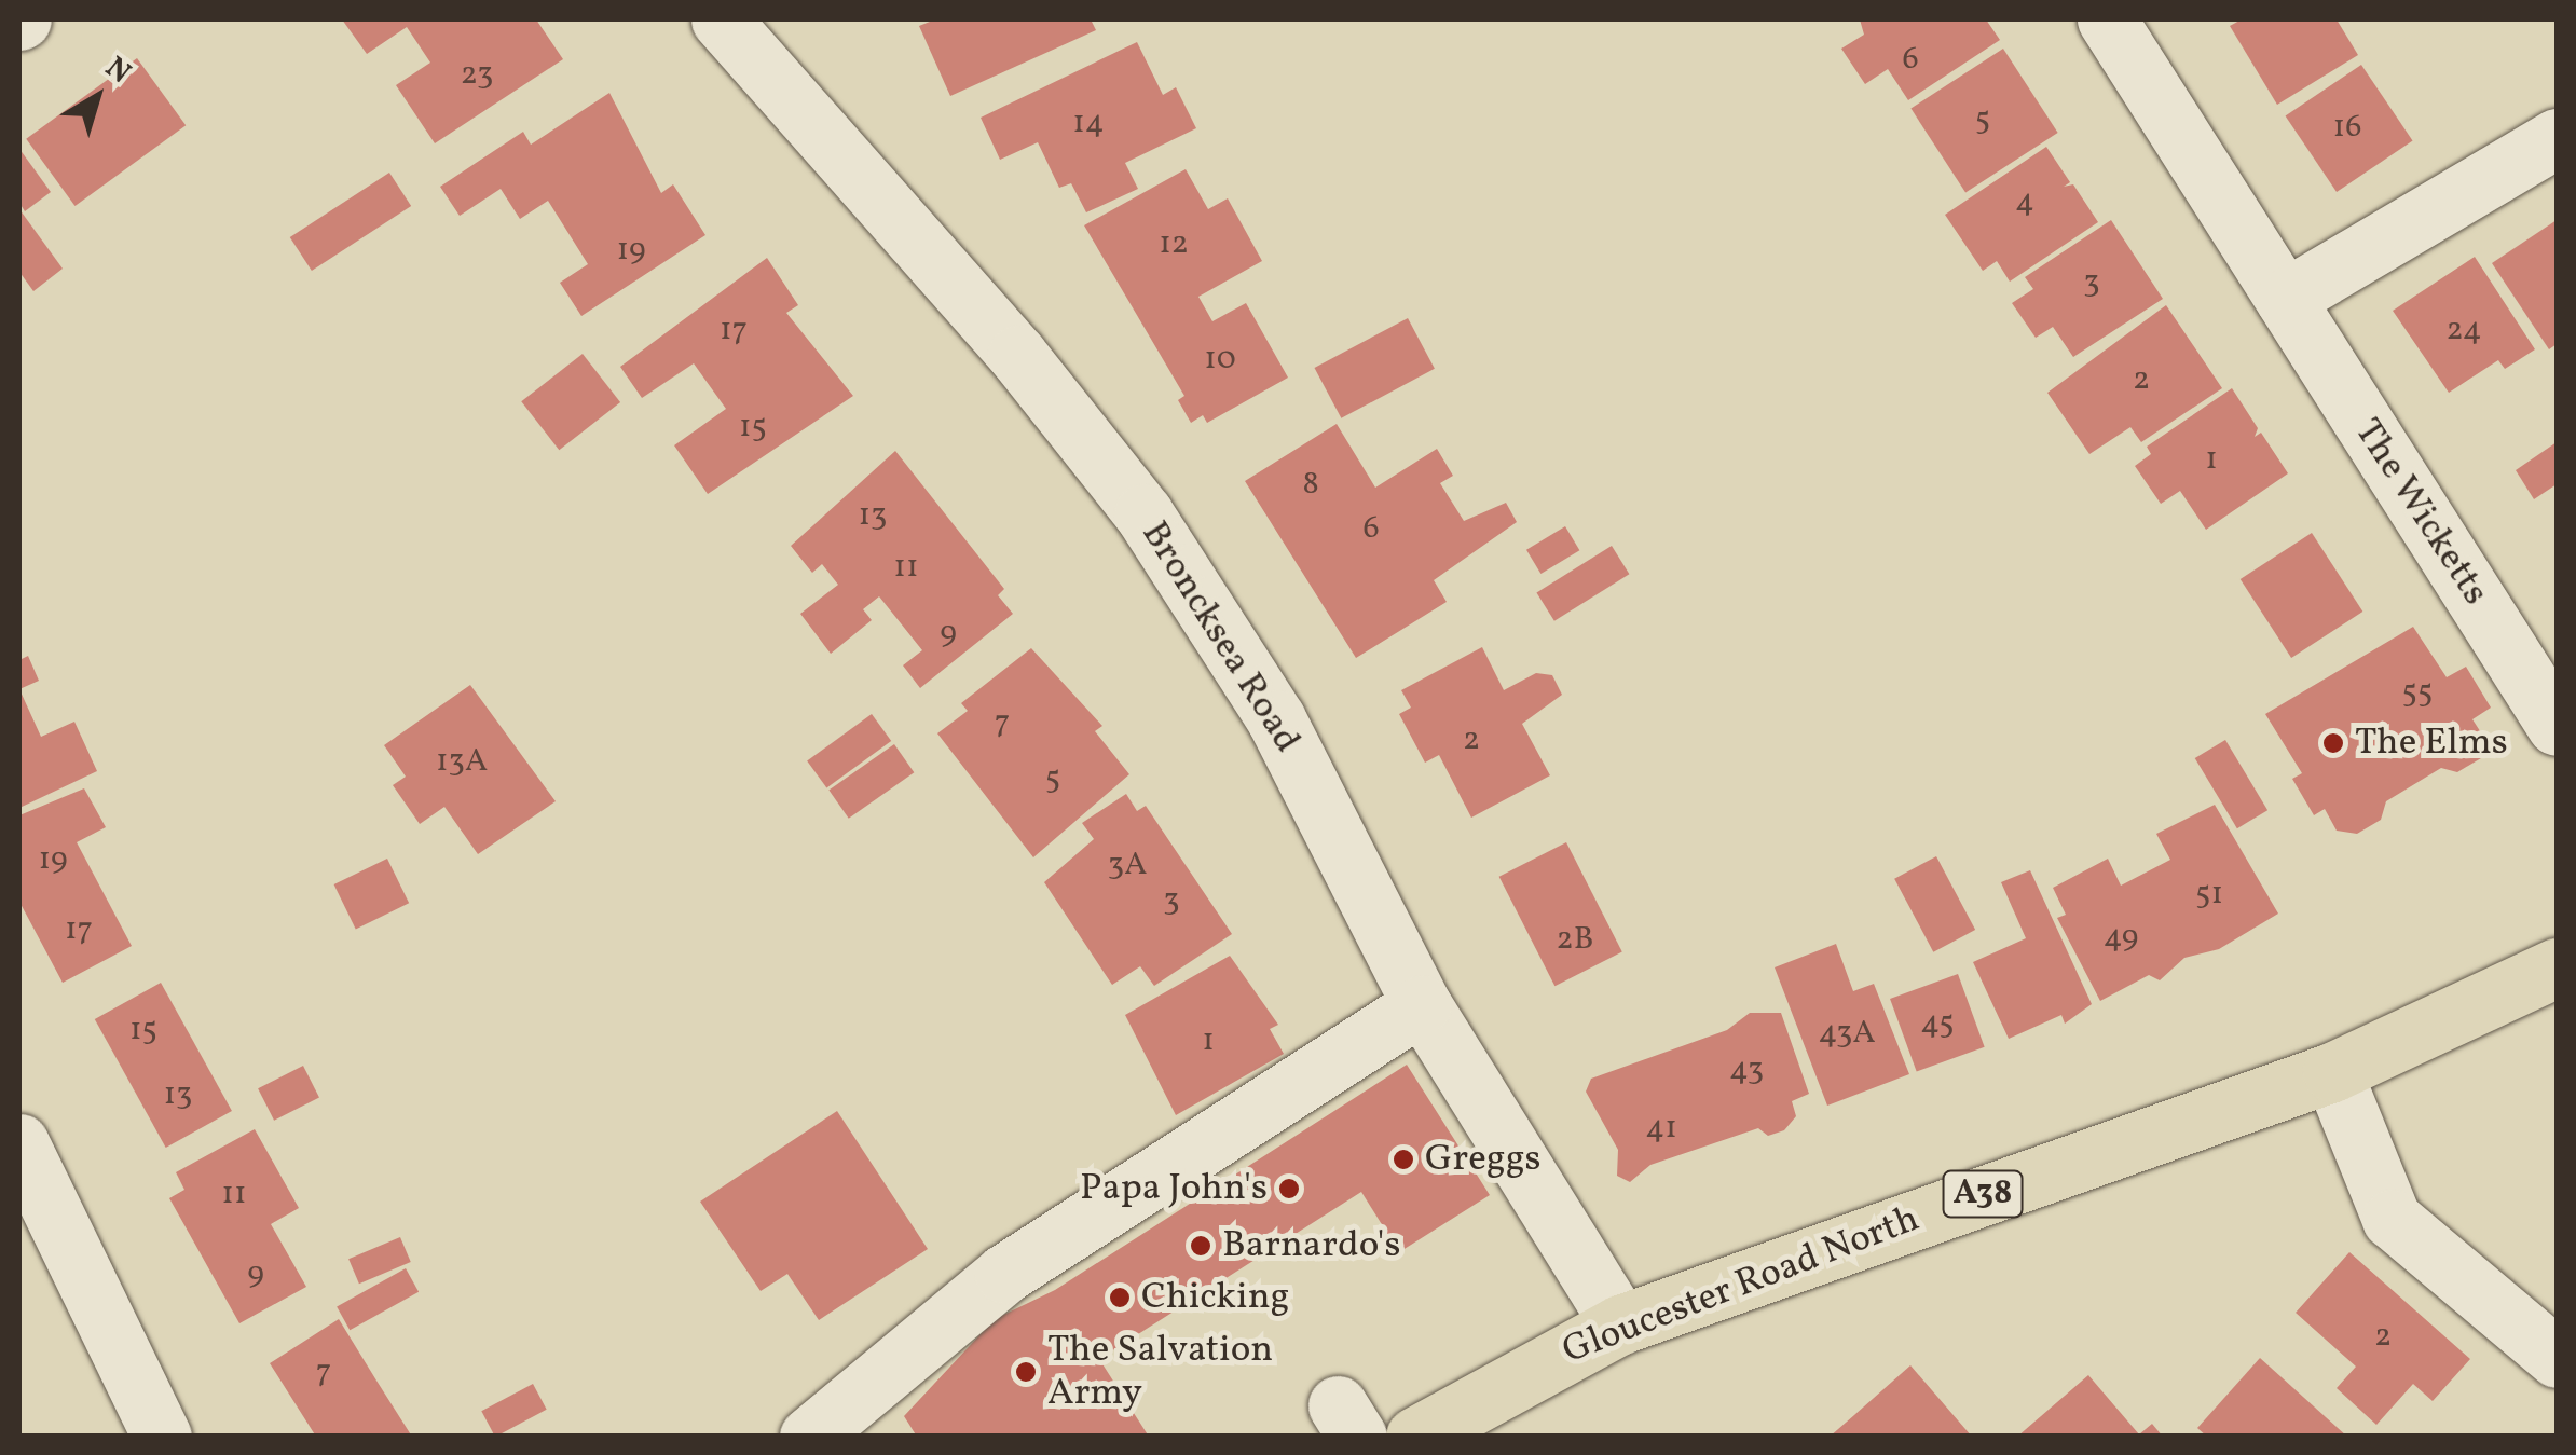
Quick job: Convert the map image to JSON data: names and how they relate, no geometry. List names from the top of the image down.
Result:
{
  "streets": {
    "main road": ["A38", "Gloucester Road North"],
    "street": ["The Wicketts", "Broncksea Road"]
  },
  "crossings": [
    ["Broncksea Road", "Gloucester Road North"]
  ],
  "places": [
    "The Elms",
    "Greggs",
    "Papa John's",
    "Barnardo's",
    "Chicking",
    "The Salvation Army"
  ],
  "house_numbers": [
    "6",
    "23",
    "5",
    "14",
    "16",
    "4",
    "12",
    "19",
    "3",
    "17",
    "24",
    "10",
    "2",
    "15",
    "1",
    "8",
    "13",
    "6",
    "11",
    "9",
    "55",
    "7",
    "2",
    "13A",
    "5",
    "19",
    "3A",
    "51",
    "3",
    "17",
    "49",
    "2B",
    "45",
    "15",
    "43A",
    "1",
    "43",
    "13",
    "41",
    "11",
    "9",
    "2",
    "7"
  ],
  "north": "top right"
}
